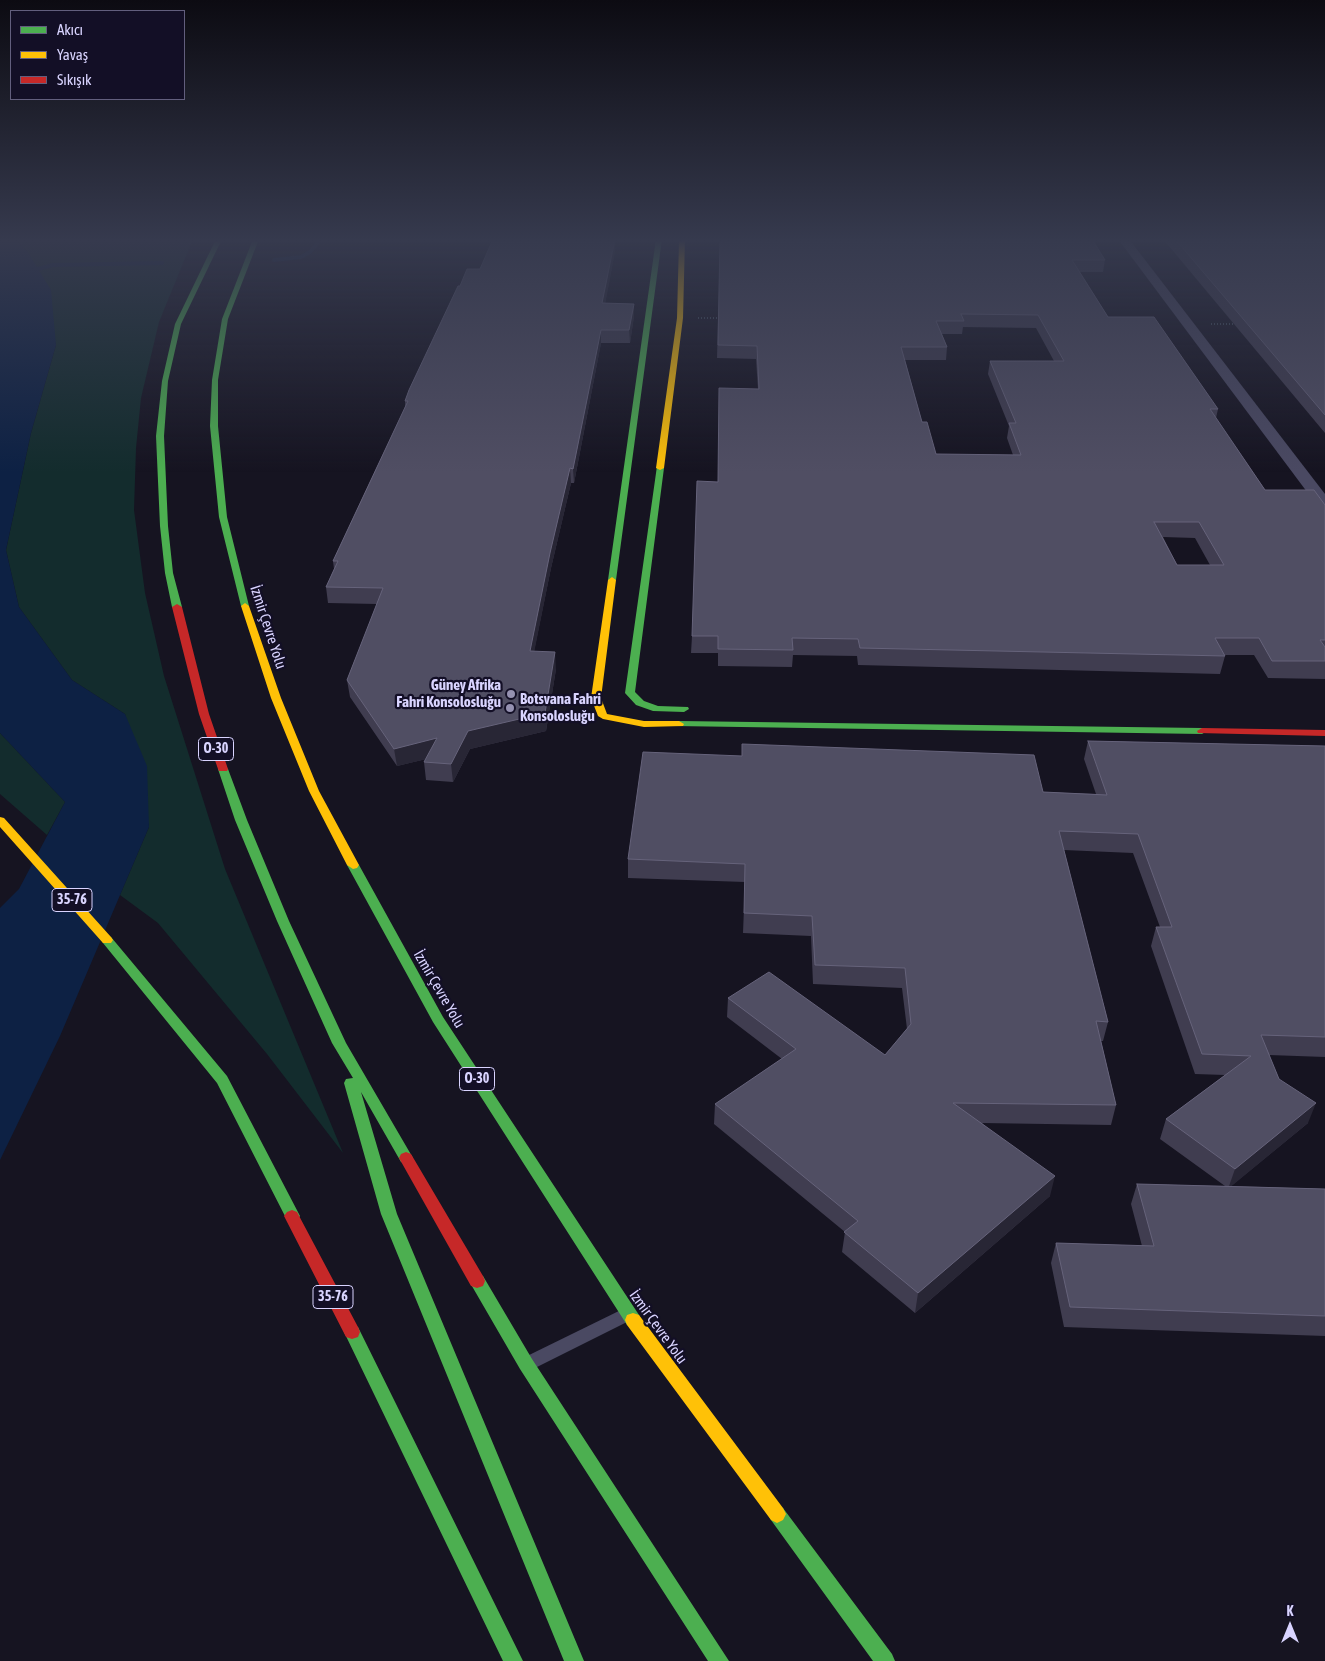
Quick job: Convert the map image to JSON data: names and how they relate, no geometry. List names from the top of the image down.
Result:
{
  "streets": {
    "main road": ["İzmir Çevre Yolu", "O-30", "35-76"]
  },
  "places": ["Güney Afrika Fahri Konsolosluğu", "Botsvana Fahri Konsolosluğu"],
  "legend": ["Akıcı", "Yavaş", "Sıkışık"],
  "north": "top"
}
